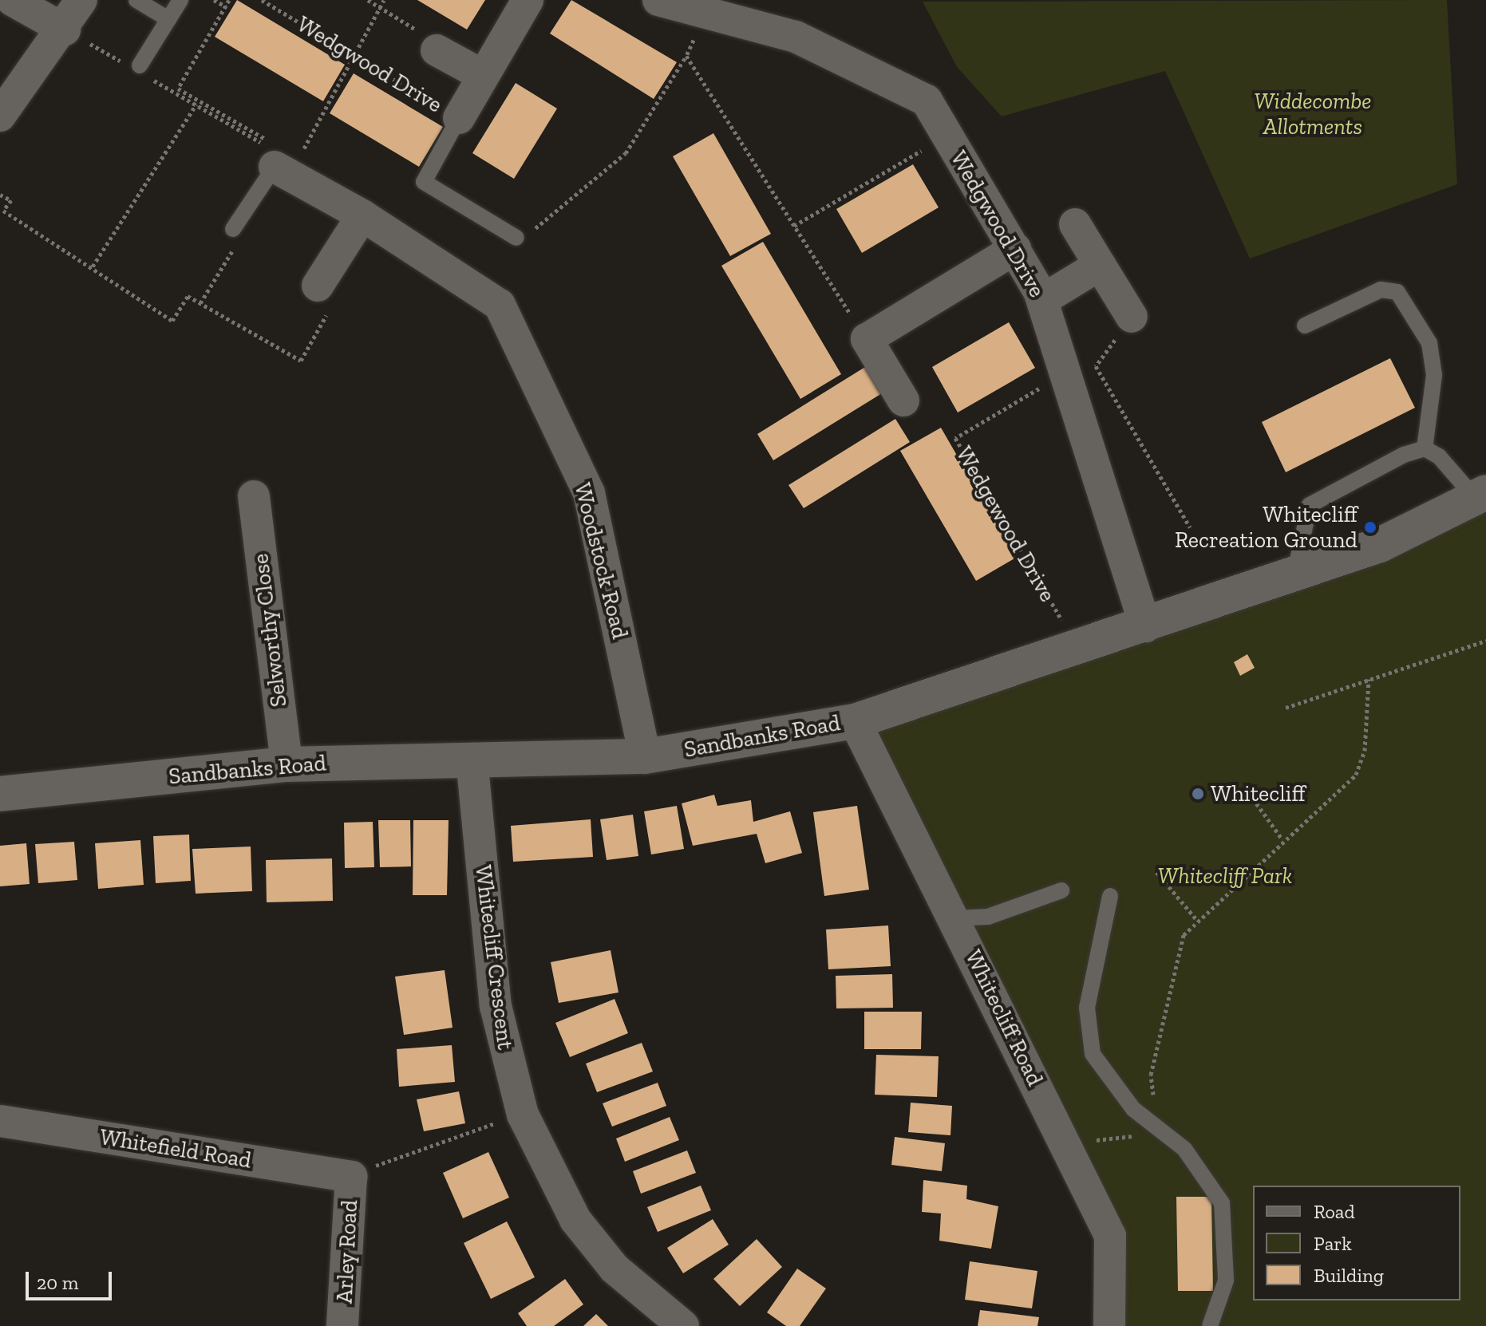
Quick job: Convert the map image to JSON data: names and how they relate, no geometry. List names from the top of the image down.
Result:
{
  "streets": {
    "main road": ["Sandbanks Road"],
    "street": [
      "Wedgwood Drive",
      "Woodstock Road",
      "Selworthy Close",
      "Whitecliff Crescent",
      "Whitecliff Road",
      "Whitefield Road",
      "Arley Road"
    ],
    "path": ["Wedgewood Drive"]
  },
  "crossings": [
    ["Wedgwood Drive", "Wedgewood Drive"],
    ["Wedgwood Drive", "Sandbanks Road"],
    ["Woodstock Road", "Sandbanks Road"],
    ["Selworthy Close", "Sandbanks Road"],
    ["Sandbanks Road", "Whitecliff Crescent"],
    ["Sandbanks Road", "Whitecliff Road"],
    ["Whitefield Road", "Arley Road"]
  ],
  "parks": ["Widdecombe Allotments", "Whitecliff Park"],
  "places": ["Whitecliff Recreation Ground", "Whitecliff"],
  "legend": ["Road", "Park", "Building"],
  "scale_bar": "20 m"
}
